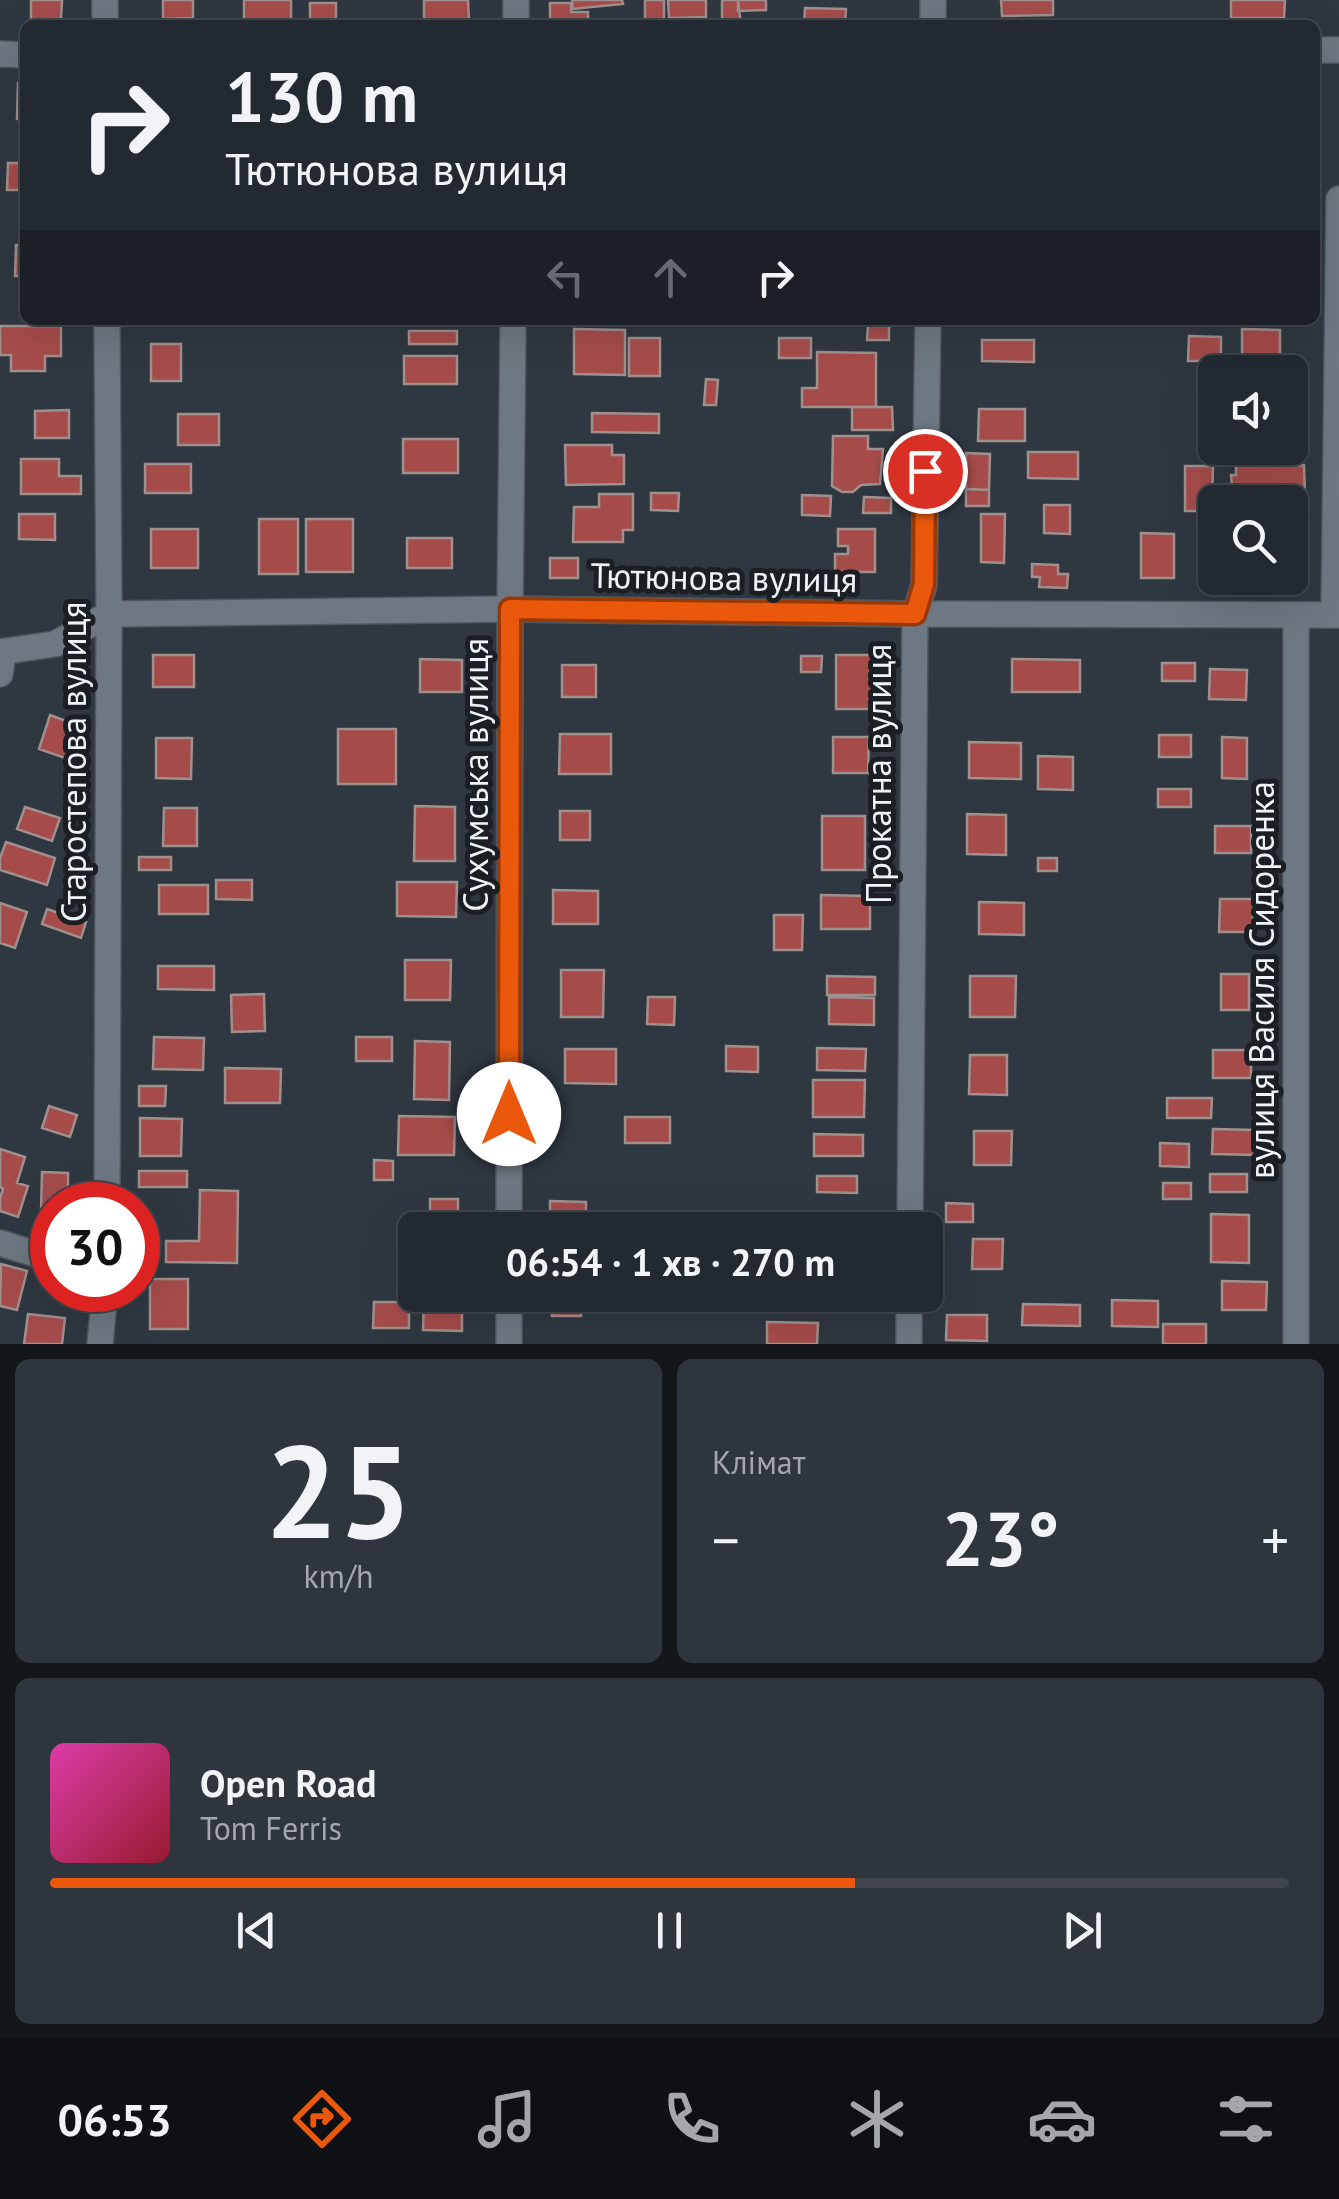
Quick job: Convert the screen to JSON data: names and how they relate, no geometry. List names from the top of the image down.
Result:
{
  "streets": {
    "street": [
      "Тютюнова вулиця",
      "Старостепова вулиця",
      "Прокатна вулиця",
      "Сухумська вулиця",
      "вулиця Василя Сидоренка"
    ]
  },
  "crossings": [
    ["Тютюнова вулиця", "Старостепова вулиця"],
    ["Тютюнова вулиця", "Прокатна вулиця"],
    ["Тютюнова вулиця", "Сухумська вулиця"],
    ["Тютюнова вулиця", "вулиця Василя Сидоренка"]
  ],
  "page": {
    "turn": ["130 m", "Тютюнова вулиця"],
    "limit": "30",
    "trip": "06:54 · 1 хв · 270 m",
    "tile": [
      ["25", "km/h"],
      "Клімат"
    ],
    "heat": ["−", "23°", "+"],
    "song": ["Open Road", "Tom Ferris"],
    "tabs": "06:53"
  }
}
